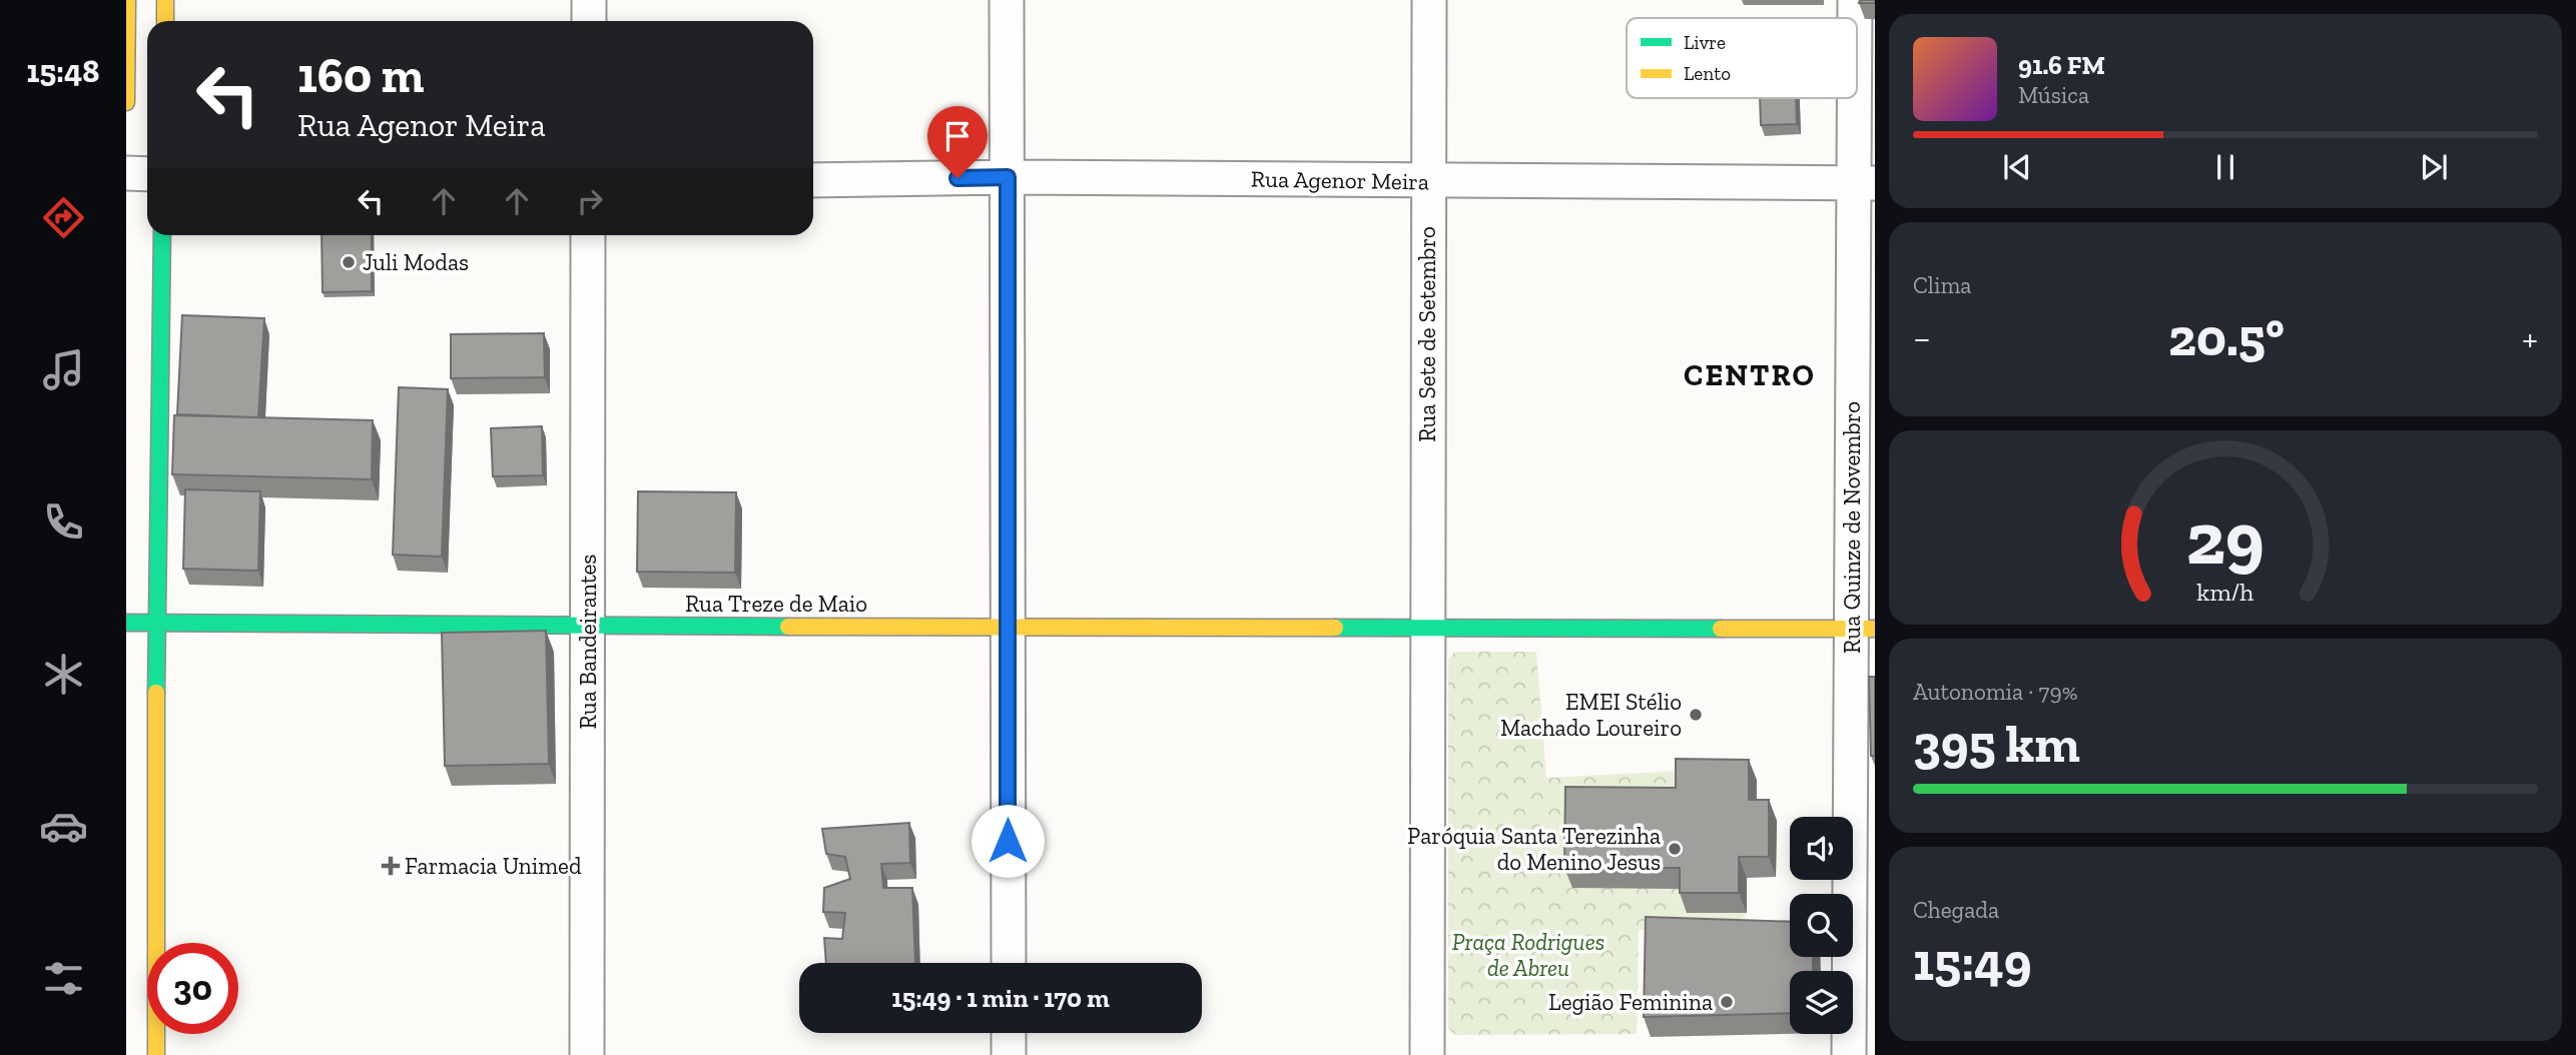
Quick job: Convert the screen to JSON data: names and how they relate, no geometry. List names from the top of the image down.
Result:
{
  "streets": {
    "street": [
      "Rua Agenor Meira",
      "Rua Sete de Setembro",
      "Rua Quinze de Novembro",
      "Rua Treze de Maio",
      "Rua Bandeirantes"
    ]
  },
  "crossings": [
    ["Rua Agenor Meira", "Rua Sete de Setembro"],
    ["Rua Agenor Meira", "Rua Quinze de Novembro"],
    ["Rua Sete de Setembro", "Rua Treze de Maio"],
    ["Rua Treze de Maio", "Rua Bandeirantes"]
  ],
  "districts": ["CENTRO"],
  "parks": ["Praça Rodrigues de Abreu"],
  "places": {
    "other": [
      "Juli Modas",
      "EMEI Stélio Machado Loureiro",
      "Paróquia Santa Terezinha do Menino Jesus",
      "Legião Feminina"
    ],
    "health": ["Farmacia Unimed"]
  },
  "legend": ["Livre", "Lento"],
  "page": {
    "tabs": "15:48",
    "turn": ["160 m", "Rua Agenor Meira"],
    "song": ["91.6 FM", "Música"],
    "tile": [
      "Clima",
      ["Autonomia · 79%", "395 km"],
      ["Chegada", "15:49"]
    ],
    "heat": ["−", "20.5°", "+"],
    "limit": "30",
    "trip": "15:49 · 1 min · 170 m",
    "gauge": ["29", "km/h"]
  }
}
